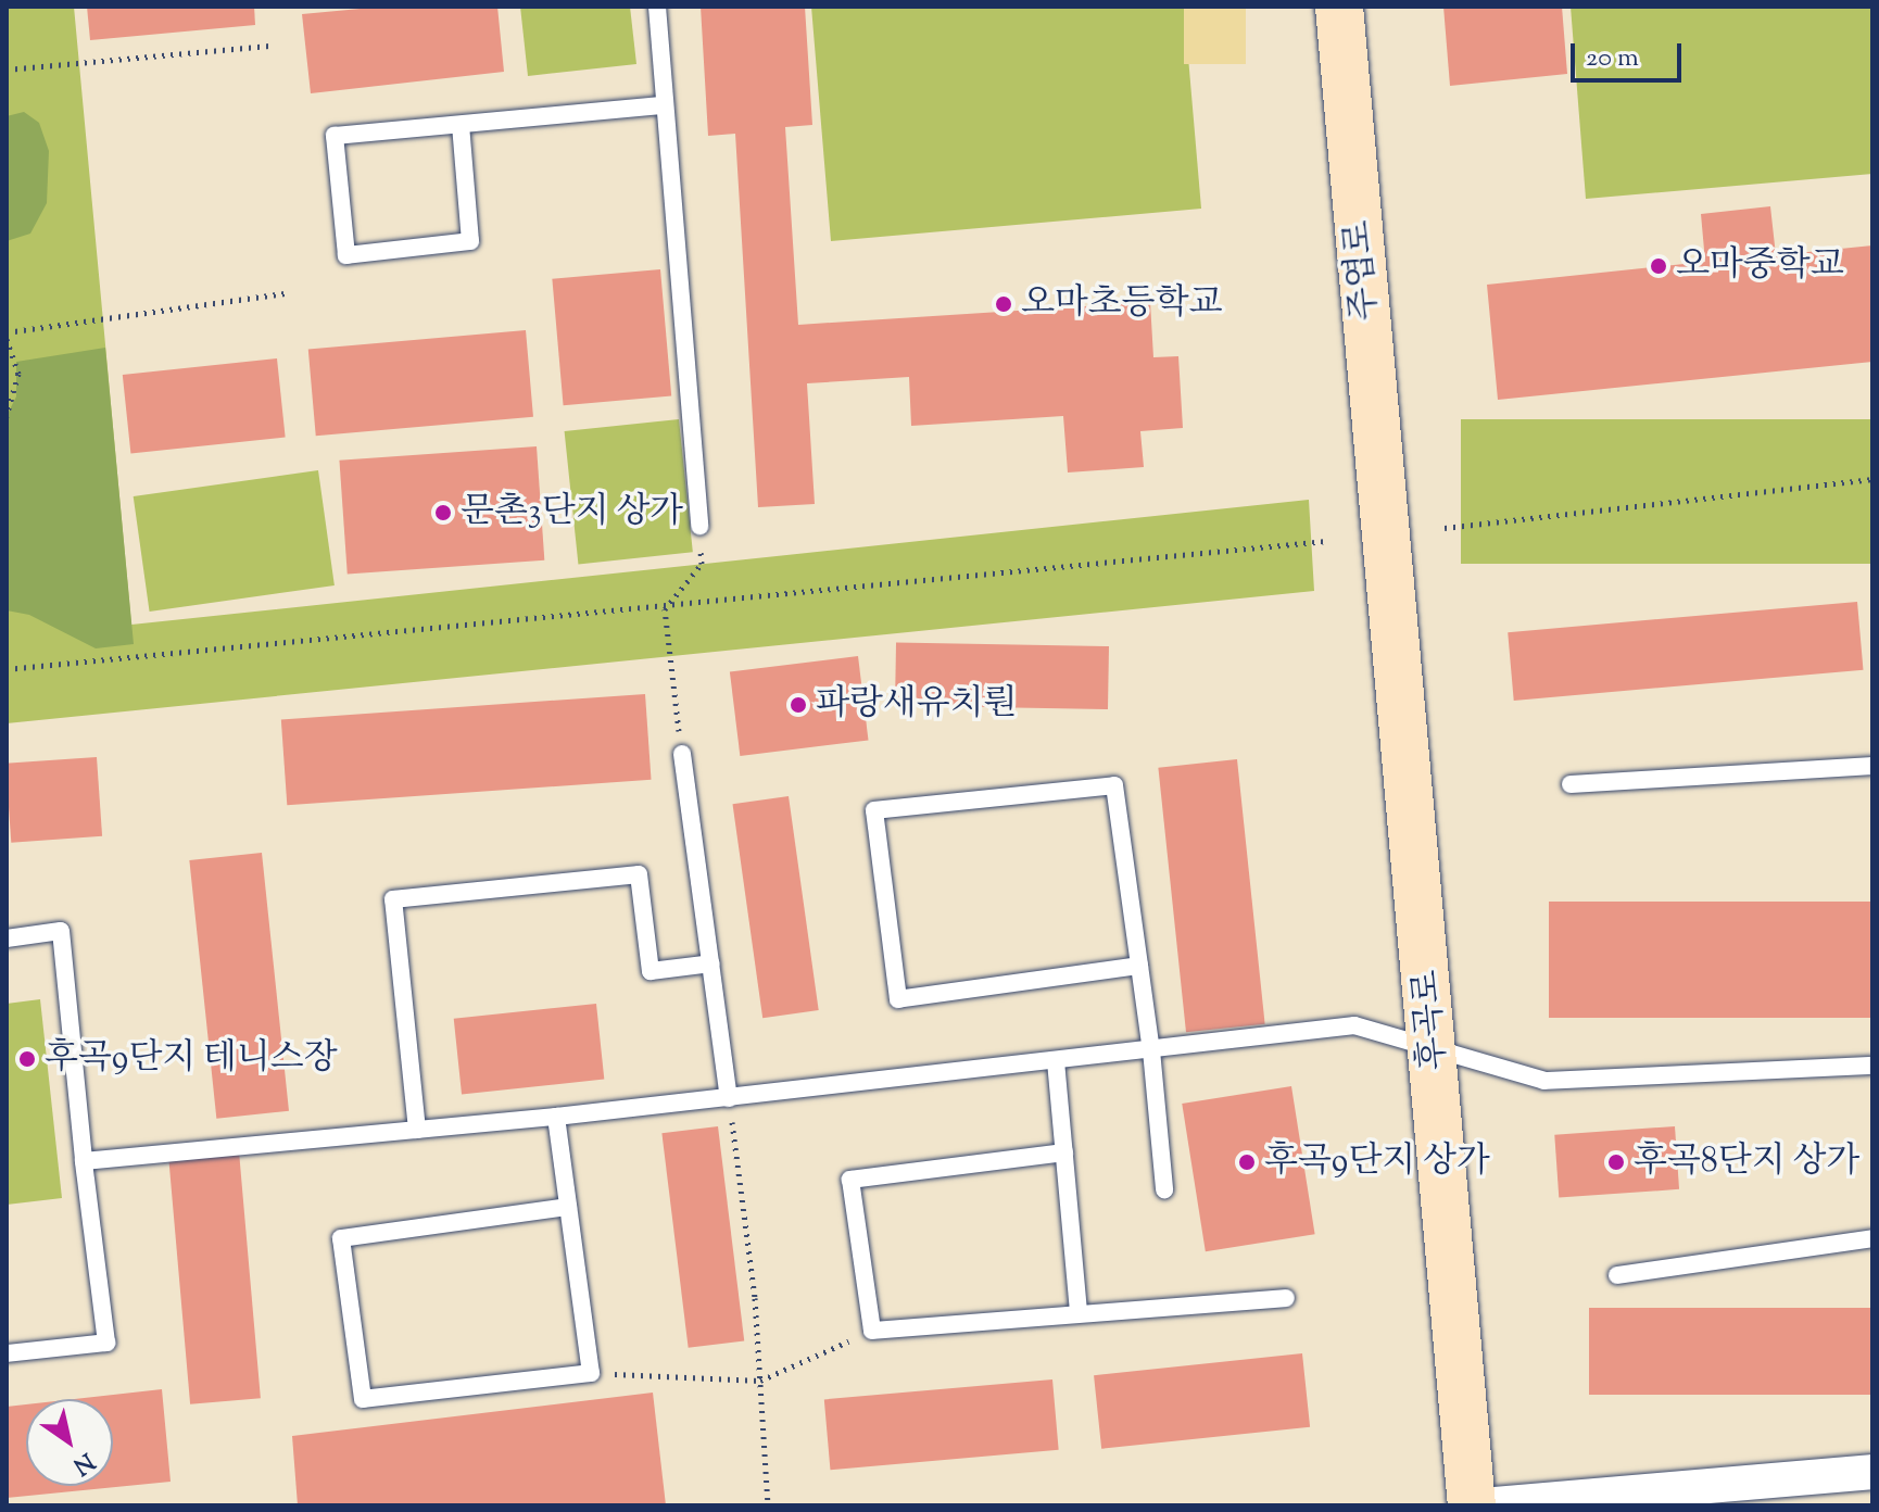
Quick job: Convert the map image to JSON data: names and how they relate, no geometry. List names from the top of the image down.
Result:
{
  "streets": {
    "street": ["주엽로", "후곡로"]
  },
  "crossings": [
    ["주엽로", "후곡로"]
  ],
  "places": [
    "오마중학교",
    "오마초등학교",
    "문촌3단지 상가",
    "파랑새유치뤈",
    "후곡9단지 테니스장",
    "후곡9단지 상가",
    "후곡8단지 상가"
  ],
  "scale_bar": "20 m",
  "north": "bottom right"
}
